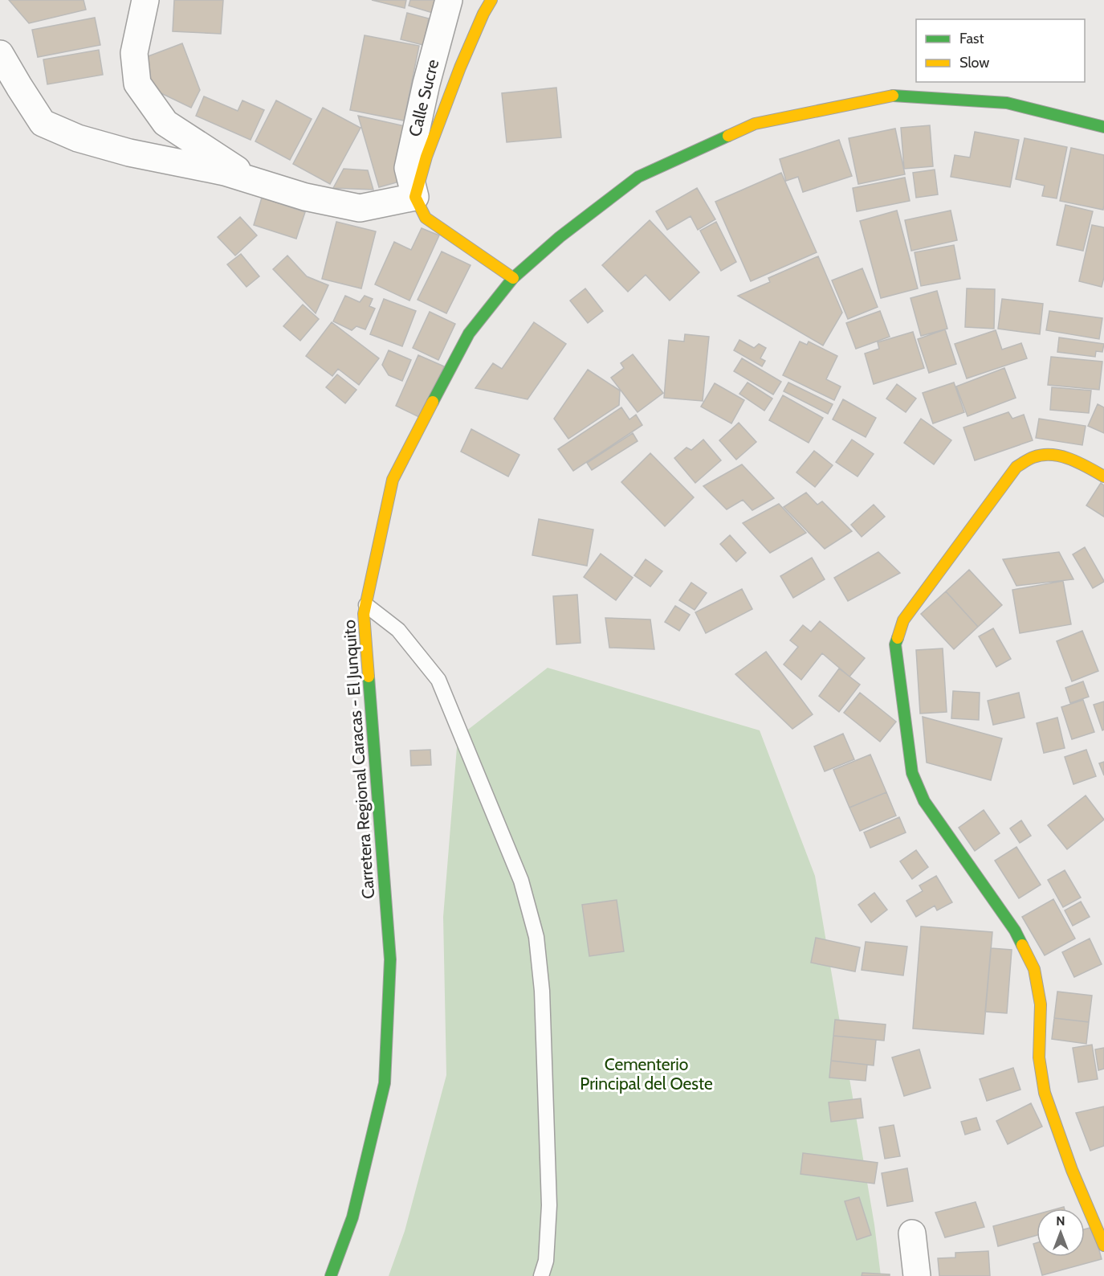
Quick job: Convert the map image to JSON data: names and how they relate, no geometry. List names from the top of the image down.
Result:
{
  "streets": {
    "main road": ["Carretera Regional Caracas - El Junquito"],
    "street": ["Calle Sucre"]
  },
  "parks": ["Cementerio Principal del Oeste"],
  "legend": ["Fast", "Slow"],
  "north": "top"
}
